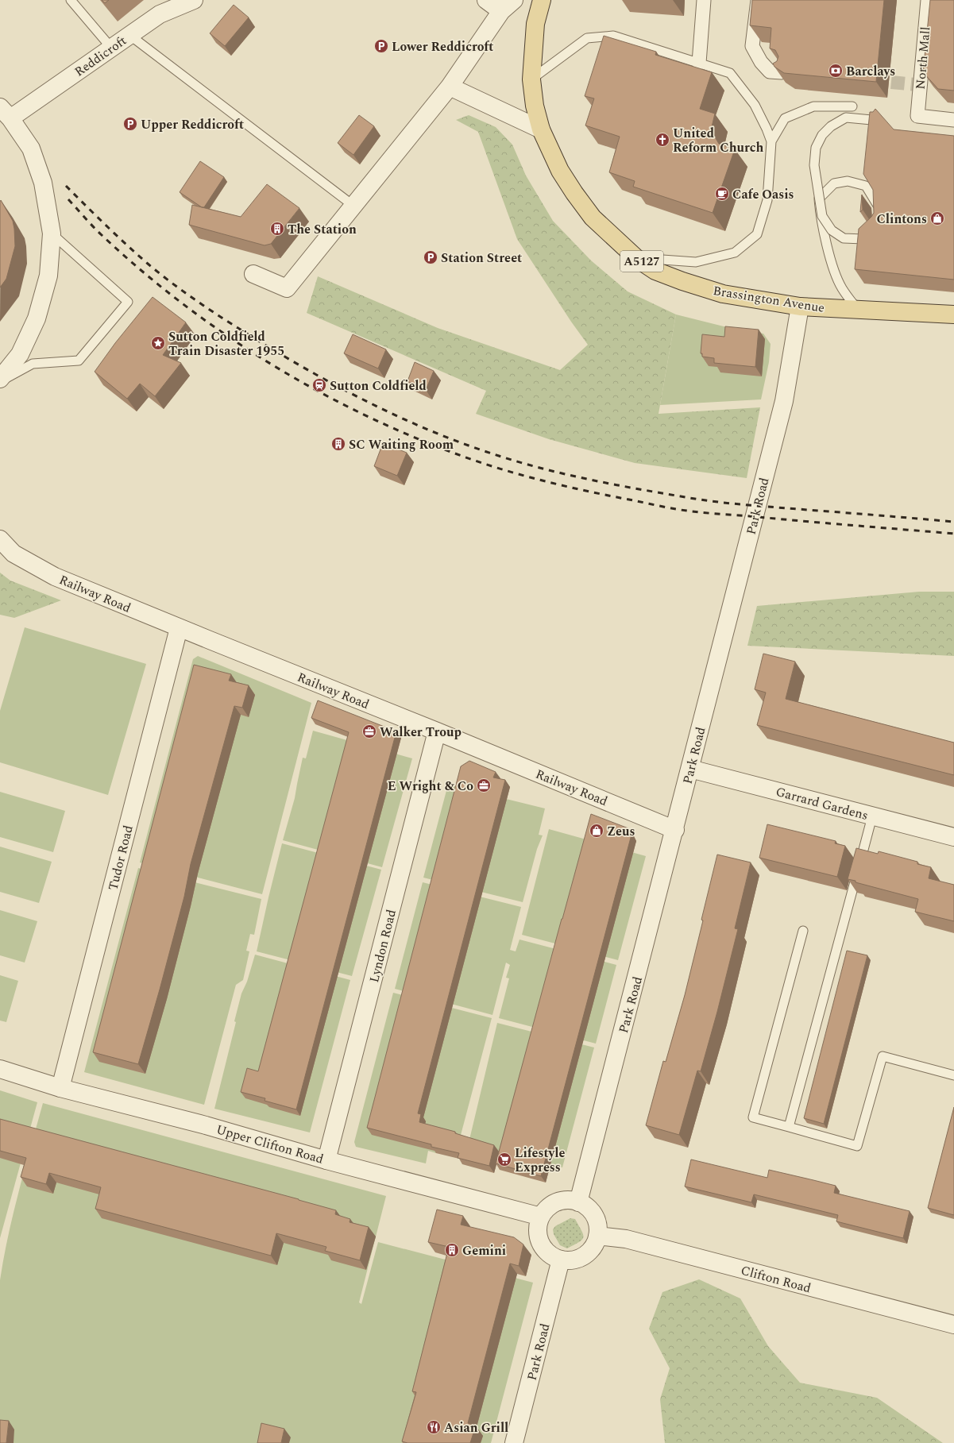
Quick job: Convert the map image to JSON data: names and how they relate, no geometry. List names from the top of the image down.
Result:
{
  "streets": {
    "main road": ["A5127", "Brassington Avenue"],
    "street": [
      "Reddicroft",
      "North Mall",
      "Park Road",
      "Railway Road",
      "Garrard Gardens",
      "Tudor Road",
      "Lyndon Road",
      "Upper Clifton Road",
      "Clifton Road"
    ]
  },
  "crossings": [
    ["Brassington Avenue", "Park Road"],
    ["Park Road", "Railway Road"],
    ["Park Road", "Garrard Gardens"],
    ["Park Road", "Upper Clifton Road"],
    ["Park Road", "Clifton Road"],
    ["Railway Road", "Tudor Road"],
    ["Railway Road", "Lyndon Road"],
    ["Tudor Road", "Upper Clifton Road"],
    ["Lyndon Road", "Upper Clifton Road"],
    ["Upper Clifton Road", "Clifton Road"]
  ],
  "places": {
    "parking": ["Lower Reddicroft", "Upper Reddicroft", "Station Street"],
    "bank": ["Barclays"],
    "church": ["United Reform Church"],
    "cafe": ["Cafe Oasis"],
    "shop": ["Clintons", "Zeus"],
    "building": ["The Station", "SC Waiting Room", "Gemini"],
    "place": ["Sutton Coldfield Train Disaster 1955"],
    "station": ["Sutton Coldfield"],
    "office": ["Walker Troup", "E Wright & Co"],
    "supermarket": ["Lifestyle Express"],
    "restaurant": ["Asian Grill"]
  }
}
